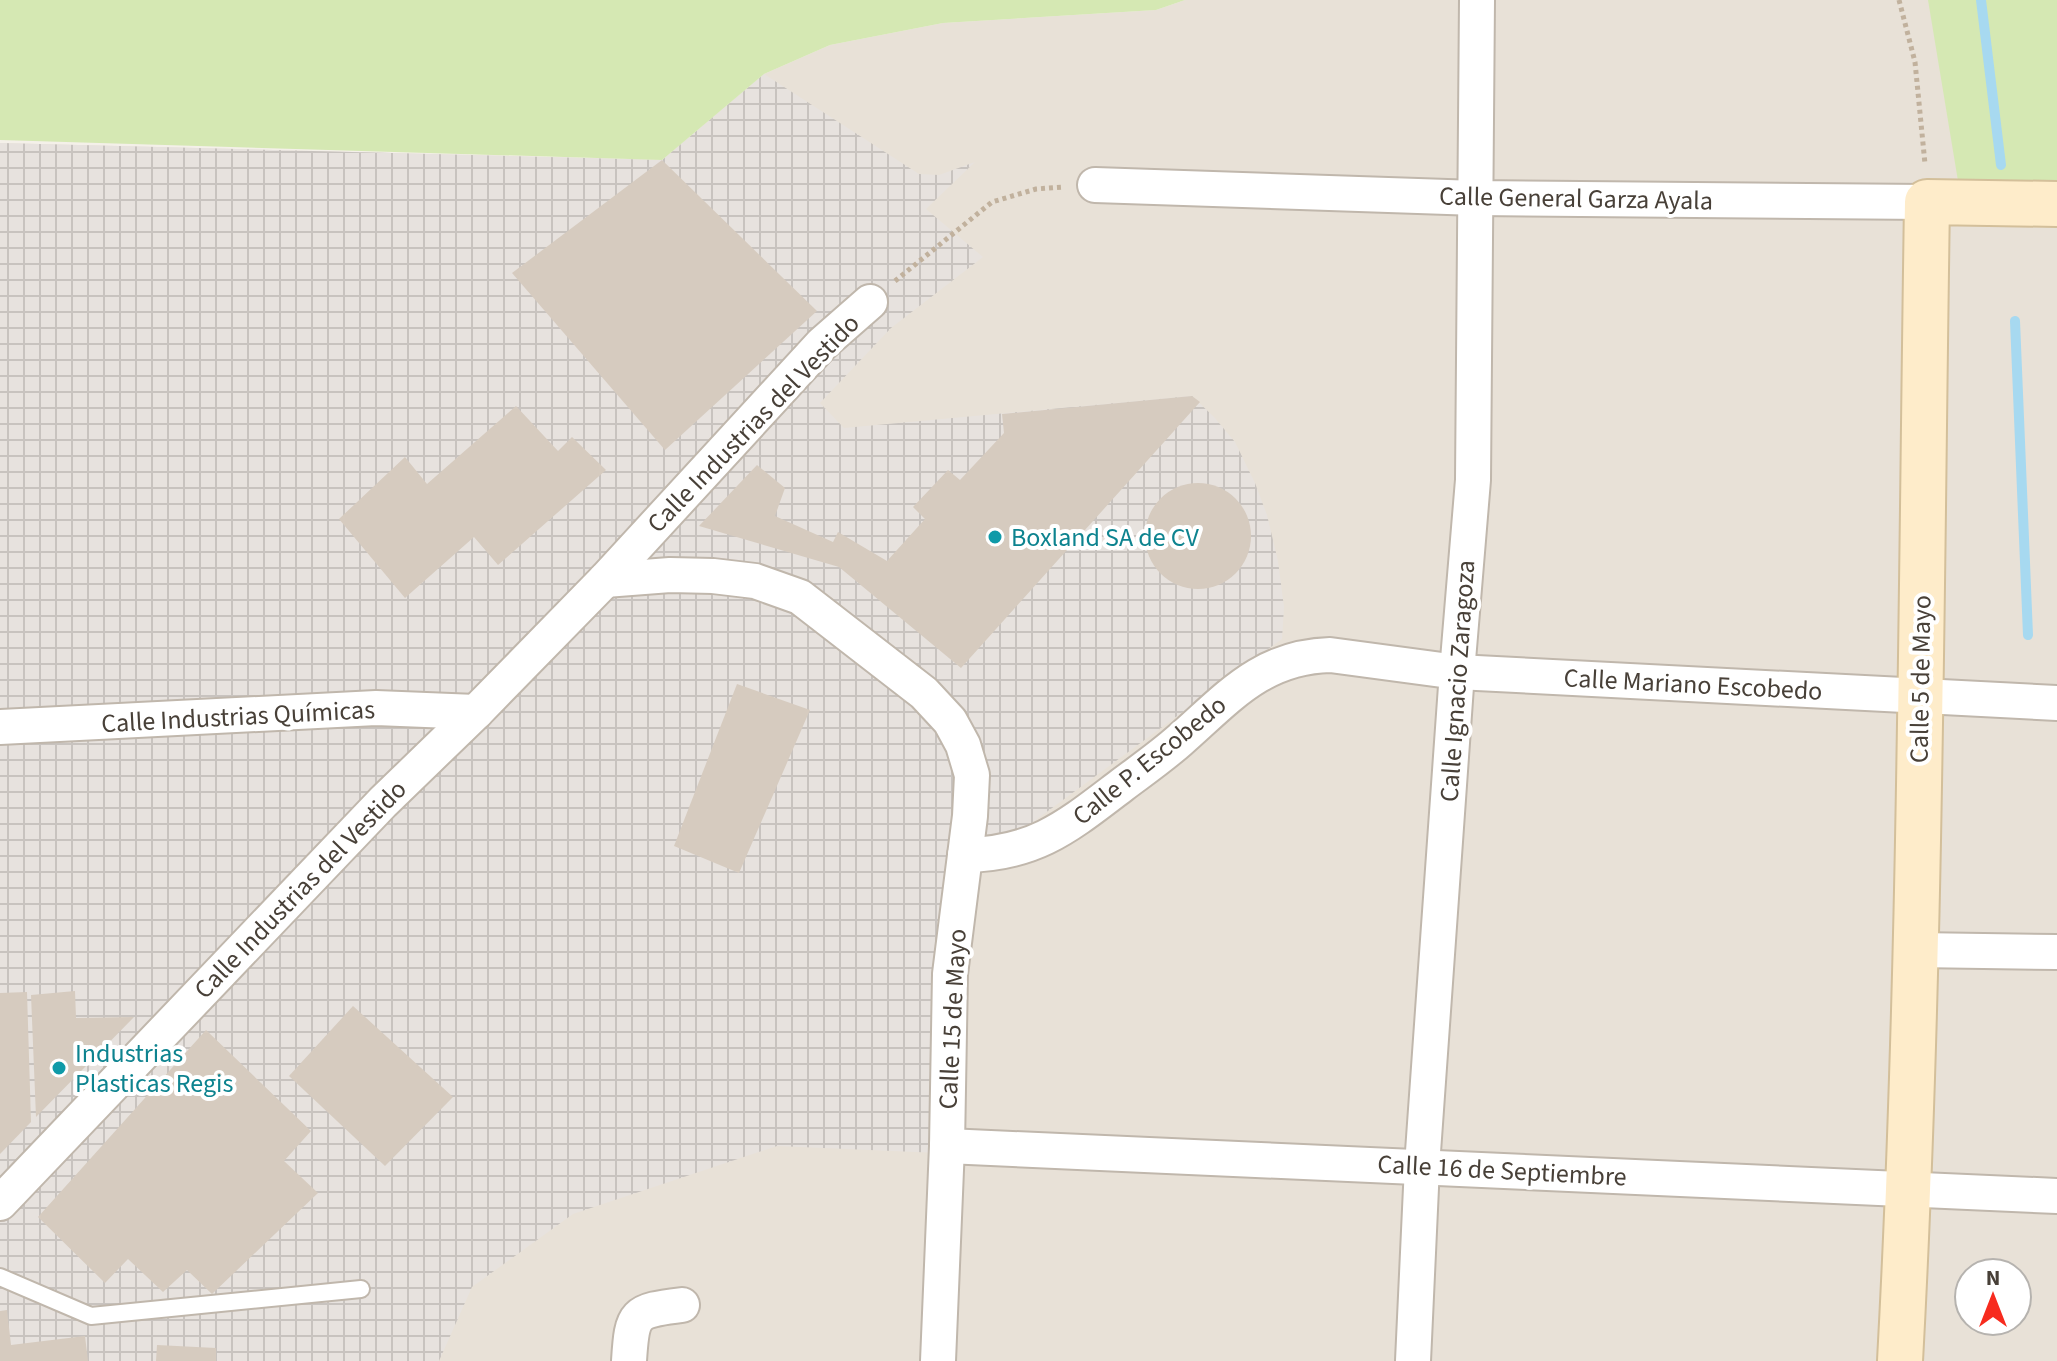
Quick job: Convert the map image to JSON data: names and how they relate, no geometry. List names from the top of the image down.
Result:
{
  "streets": {
    "street": [
      "Calle General Garza Ayala",
      "Calle Industrias del Vestido",
      "Calle 5 de Mayo",
      "Calle Ignacio Zaragoza",
      "Calle Mariano Escobedo",
      "Calle Industrias Químicas",
      "Calle P. Escobedo",
      "Calle 15 de Mayo",
      "Calle 16 de Septiembre"
    ]
  },
  "crossings": [
    ["Calle General Garza Ayala", "Calle 5 de Mayo"],
    ["Calle General Garza Ayala", "Calle Ignacio Zaragoza"],
    ["Calle Industrias del Vestido", "Calle Industrias Químicas"],
    ["Calle Industrias del Vestido", "Calle 15 de Mayo"],
    ["Calle 5 de Mayo", "Calle Mariano Escobedo"],
    ["Calle 5 de Mayo", "Calle 16 de Septiembre"],
    ["Calle Ignacio Zaragoza", "Calle Mariano Escobedo"],
    ["Calle Ignacio Zaragoza", "Calle 16 de Septiembre"],
    ["Calle Mariano Escobedo", "Calle P. Escobedo"],
    ["Calle P. Escobedo", "Calle 15 de Mayo"],
    ["Calle 15 de Mayo", "Calle 16 de Septiembre"]
  ],
  "places": ["Boxland SA de CV", "Industrias Plasticas Regis"],
  "north": "top"
}
